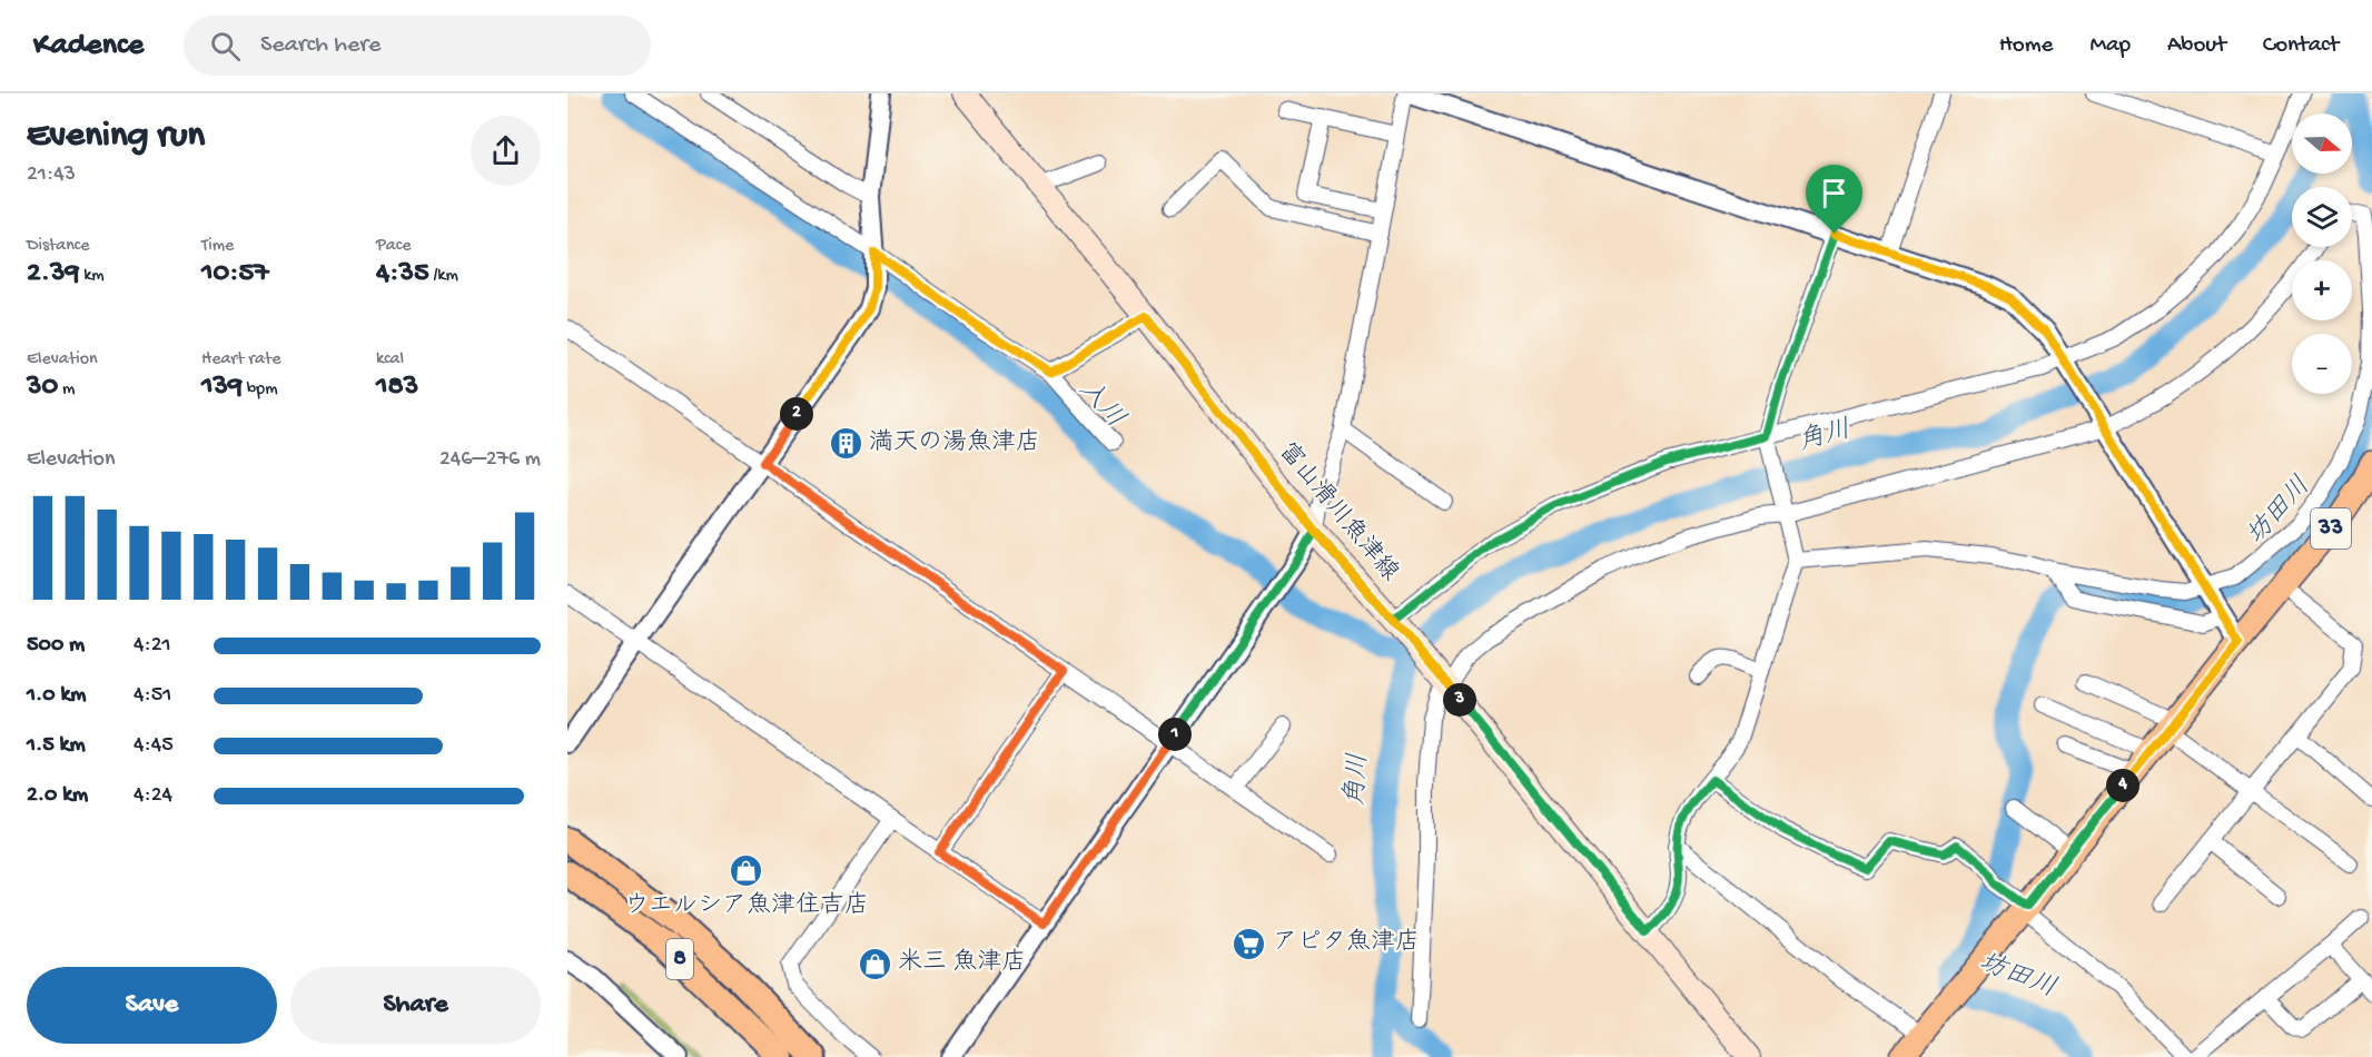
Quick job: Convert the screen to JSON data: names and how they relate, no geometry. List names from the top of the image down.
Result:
{
  "streets": {
    "highway": ["8"],
    "main road": ["富山滑川魚津線", "33"]
  },
  "water": ["入川", "角川", "坊田川"],
  "places": {
    "building": ["満天の湯魚津店"],
    "shop": ["ウエルシア魚津住吉店", "米三 魚津店"],
    "supermarket": ["アピタ魚津店"]
  },
  "north": "right",
  "page": {
    "header": "Kadence",
    "search": "Search here",
    "nav": [
      "Home",
      "Map",
      "About",
      "Contact"
    ],
    "heading": ["Evening run", "21:43"],
    "map_buttons": ["+", "−"],
    "stats": [
      ["Distance", "2.39 km"],
      ["Time", "10:57"],
      ["Pace", "4:35 /km"],
      ["Elevation", "30 m"],
      ["Heart rate", "139 bpm"],
      ["kcal", "183"]
    ],
    "pins": [
      "2",
      "3",
      "1",
      "4"
    ],
    "chart": ["Elevation", "246–276 m"],
    "list": [
      {
        "name": "500 m",
        "note": "4:21"
      },
      {
        "name": "1.0 km",
        "note": "4:51"
      },
      {
        "name": "1.5 km",
        "note": "4:45"
      },
      {
        "name": "2.0 km",
        "note": "4:24"
      }
    ],
    "buttons": ["Save", "Share"]
  }
}
